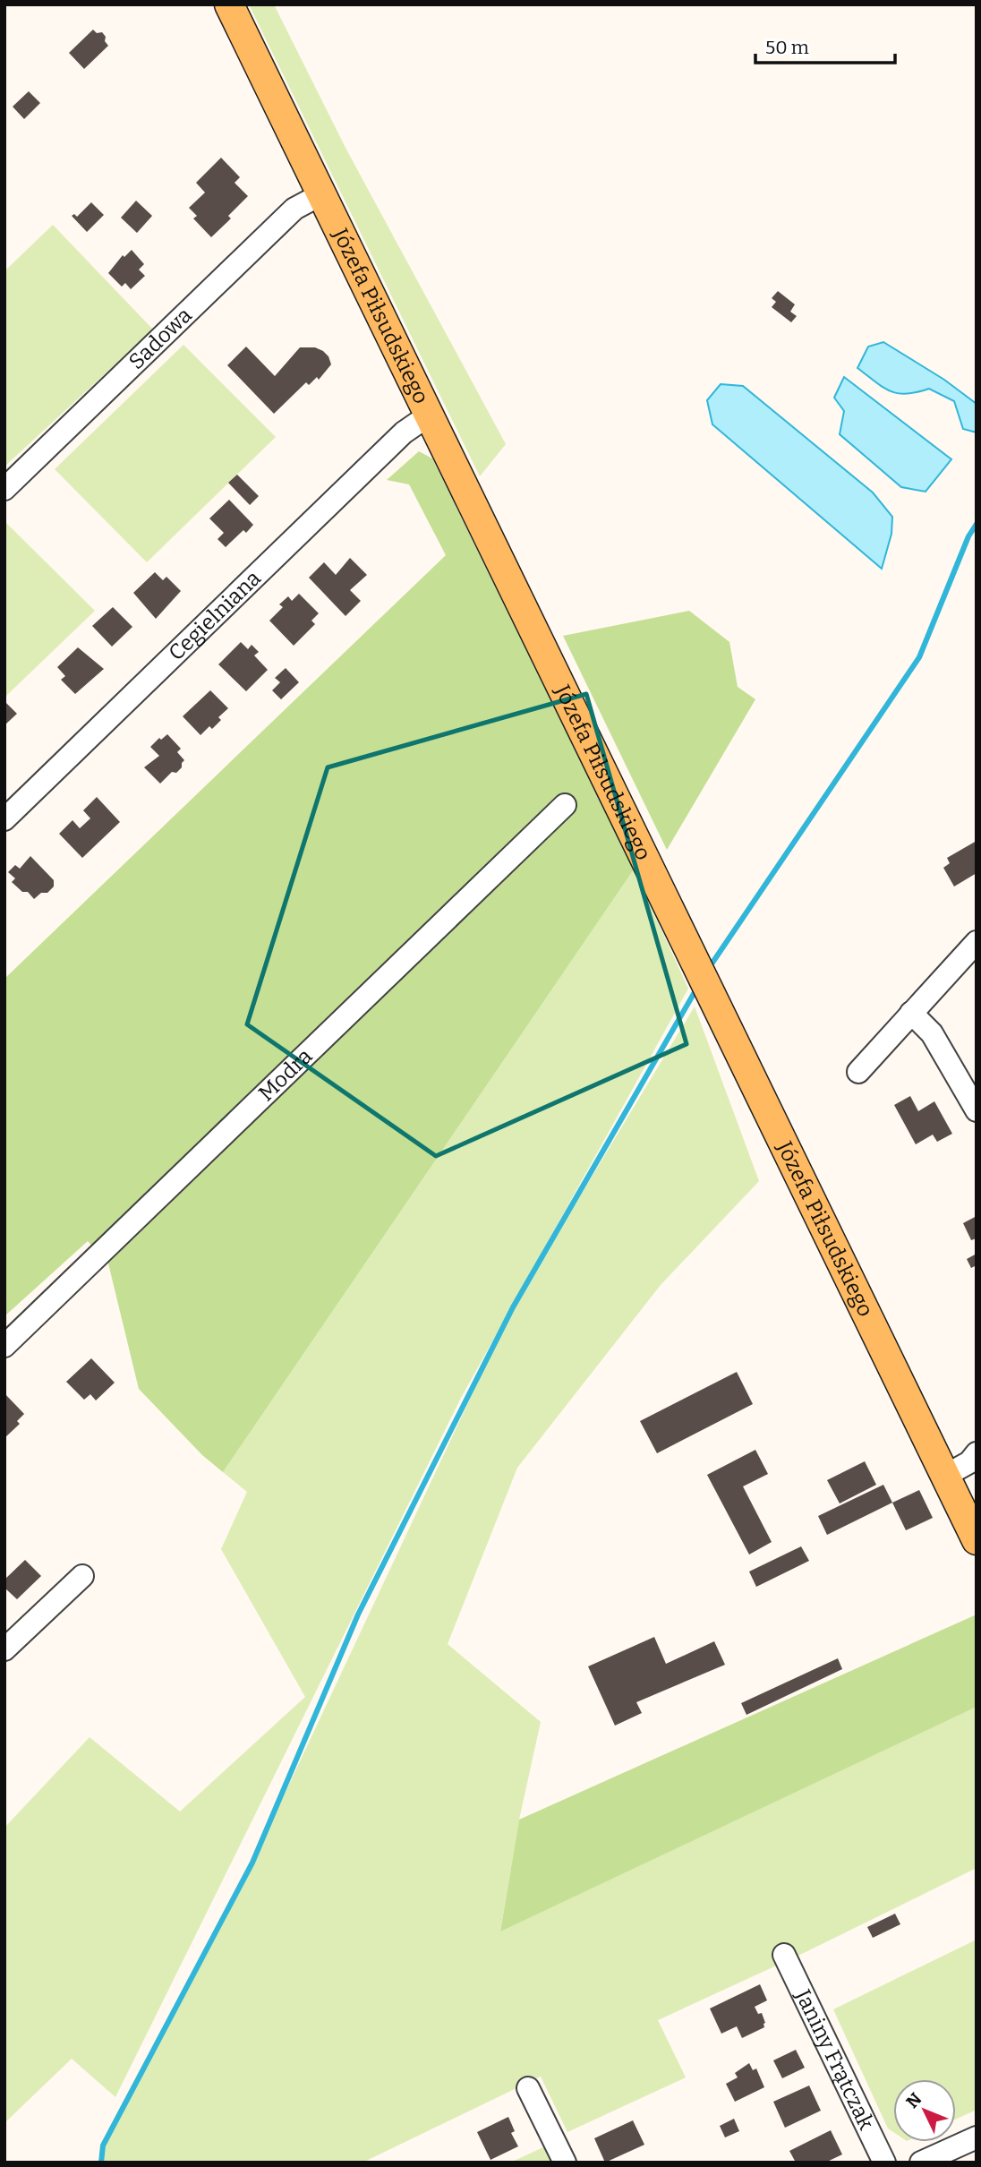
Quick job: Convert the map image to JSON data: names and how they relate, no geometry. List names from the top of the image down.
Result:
{
  "streets": {
    "main road": ["Józefa Piłsudskiego"],
    "street": [
      "Sadowa",
      "Cegielniana",
      "Modra",
      "Janiny Frątczak"
    ]
  },
  "crossings": [
    ["Józefa Piłsudskiego", "Sadowa"],
    ["Józefa Piłsudskiego", "Cegielniana"]
  ],
  "scale_bar": "50 m",
  "north": "top left"
}
